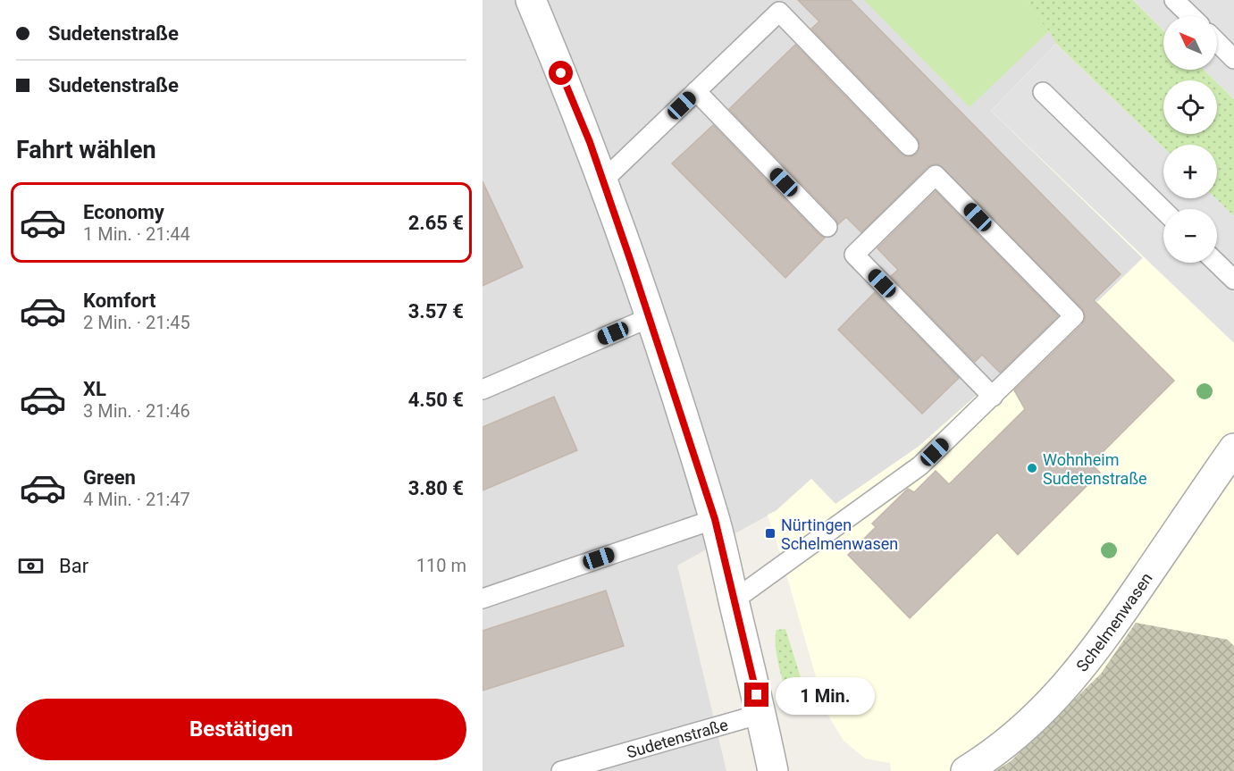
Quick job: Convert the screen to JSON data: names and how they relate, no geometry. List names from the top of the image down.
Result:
{
  "streets": {
    "street": ["Schelmenwasen"],
    "lane": ["Sudetenstraße"]
  },
  "places": {
    "other": ["Wohnheim Sudetenstraße"],
    "transit": ["Nürtingen Schelmenwasen"]
  },
  "north": "top left",
  "page": {
    "banner": ["Sudetenstraße", "Sudetenstraße"],
    "map_buttons": ["+", "−"],
    "heading": "Fahrt wählen",
    "list": [
      {
        "name": "Economy",
        "note": "1 Min. · 21:44",
        "value": "2.65 €"
      },
      {
        "name": "Komfort",
        "note": "2 Min. · 21:45",
        "value": "3.57 €"
      },
      {
        "name": "XL",
        "note": "3 Min. · 21:46",
        "value": "4.50 €"
      },
      {
        "name": "Green",
        "note": "4 Min. · 21:47",
        "value": "3.80 €"
      }
    ],
    "pay": ["Bar", "110 m"],
    "bubble": "1 Min.",
    "buttons": "Bestätigen"
  }
}
